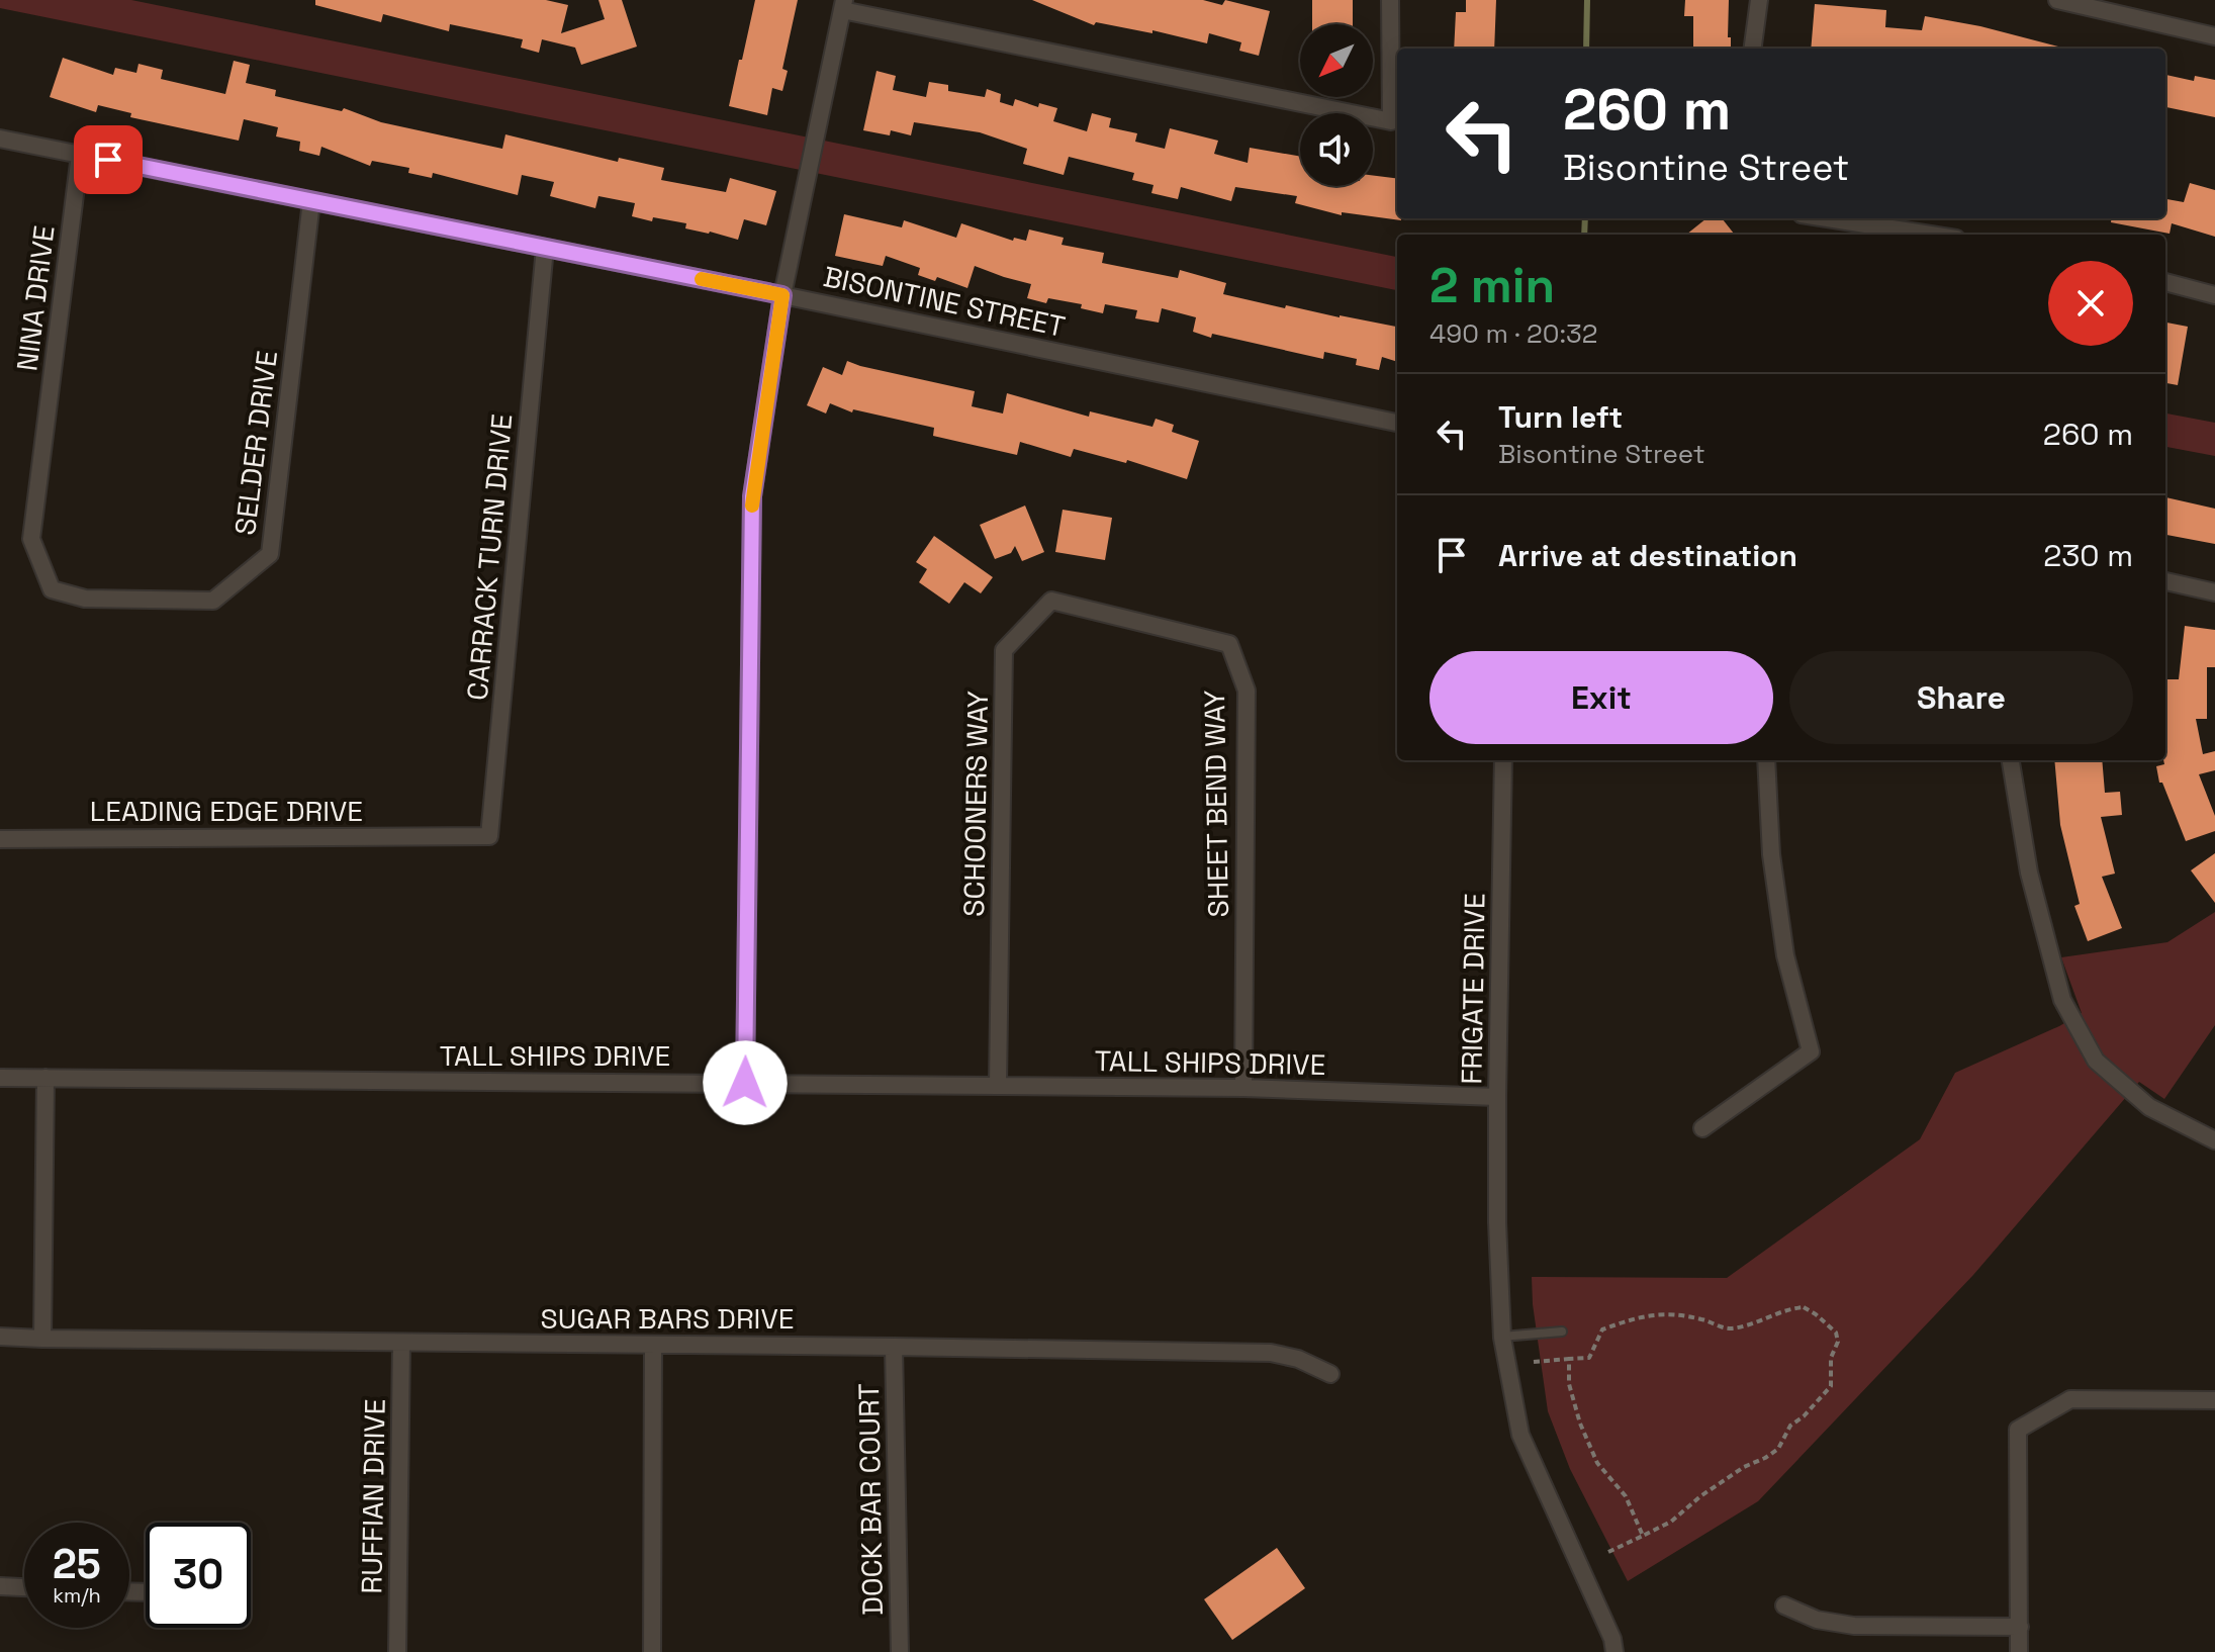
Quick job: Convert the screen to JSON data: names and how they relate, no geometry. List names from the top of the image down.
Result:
{
  "streets": {
    "street": [
      "NINA DRIVE",
      "BISONTINE STREET",
      "SELDER DRIVE",
      "CARRACK TURN DRIVE",
      "SCHOONERS WAY",
      "SHEET BEND WAY",
      "LEADING EDGE DRIVE",
      "FRIGATE DRIVE",
      "TALL SHIPS DRIVE",
      "SUGAR BARS DRIVE",
      "RUFFIAN DRIVE",
      "DOCK BAR COURT"
    ]
  },
  "crossings": [
    ["NINA DRIVE", "BISONTINE STREET"],
    ["NINA DRIVE", "SELDER DRIVE"],
    ["BISONTINE STREET", "SELDER DRIVE"],
    ["BISONTINE STREET", "CARRACK TURN DRIVE"],
    ["CARRACK TURN DRIVE", "LEADING EDGE DRIVE"],
    ["SCHOONERS WAY", "SHEET BEND WAY"],
    ["SCHOONERS WAY", "TALL SHIPS DRIVE"],
    ["SHEET BEND WAY", "TALL SHIPS DRIVE"],
    ["FRIGATE DRIVE", "TALL SHIPS DRIVE"],
    ["SUGAR BARS DRIVE", "RUFFIAN DRIVE"],
    ["SUGAR BARS DRIVE", "DOCK BAR COURT"]
  ],
  "north": "bottom left",
  "page": {
    "turn": ["260 m", "Bisontine Street"],
    "heading": ["2 min", "490 m · 20:32"],
    "list": [
      {
        "name": "Turn left",
        "note": "Bisontine Street",
        "value": "260 m"
      },
      {
        "name": "Arrive at destination",
        "value": "230 m"
      }
    ],
    "buttons": ["Exit", "Share"],
    "speed": "25 km/h",
    "limit": "30"
  }
}
